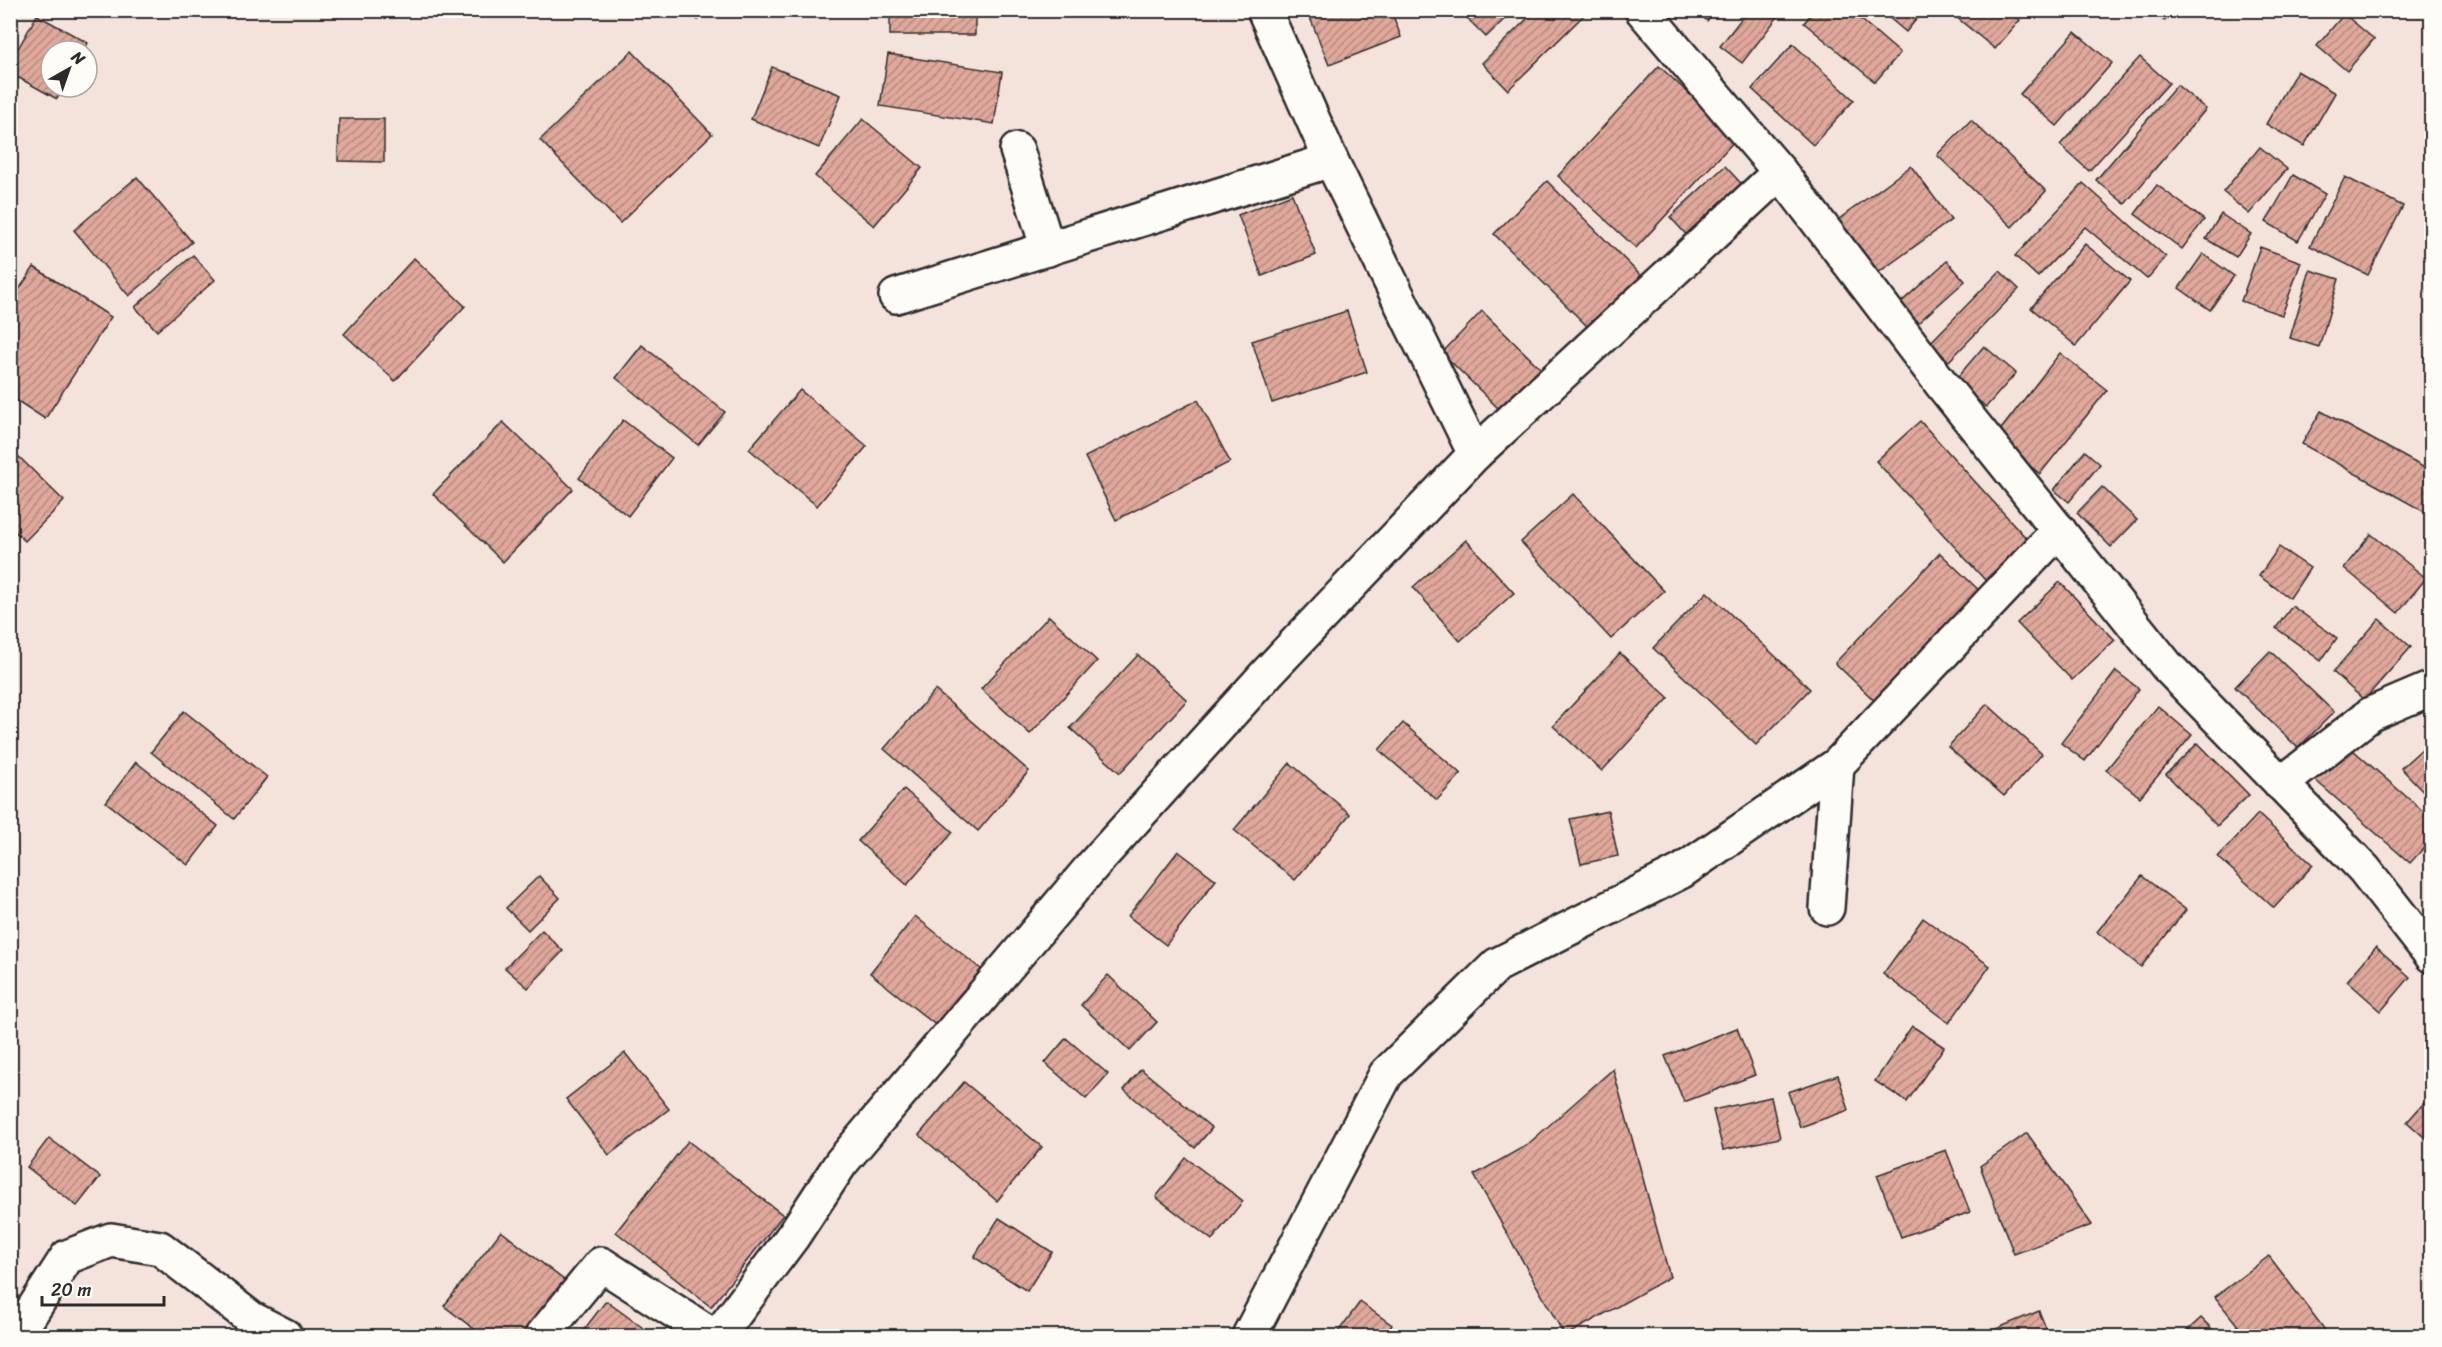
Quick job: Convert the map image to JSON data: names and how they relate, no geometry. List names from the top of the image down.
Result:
{
  "scale_bar": "20 m",
  "north": "top right"
}
